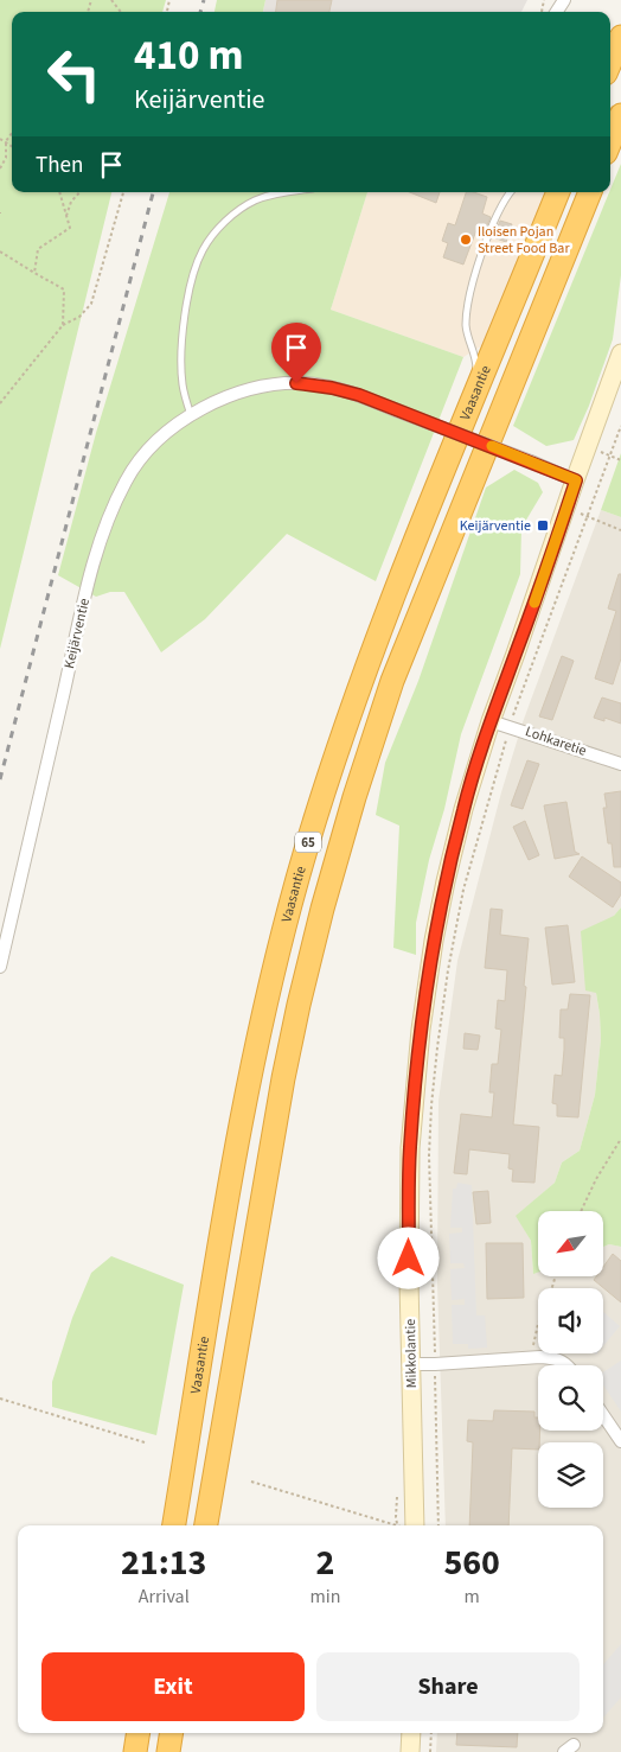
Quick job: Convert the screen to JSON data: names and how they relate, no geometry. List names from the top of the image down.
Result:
{
  "streets": {
    "highway": ["Vaasantie", "65"],
    "main road": ["Mikkolantie"],
    "street": ["Keijärventie", "Lohkaretie"]
  },
  "crossings": [
    ["Keijärventie", "Mikkolantie"],
    ["Lohkaretie", "Mikkolantie"]
  ],
  "places": {
    "other": ["Iloisen Pojan Street Food Bar"],
    "transit": ["Keijärventie"]
  },
  "north": "bottom left",
  "page": {
    "turn": ["410 m", "Keijärventie"],
    "then": "Then",
    "eta": [
      "21:13",
      "Arrival",
      "2",
      "min",
      "560",
      "m"
    ],
    "buttons": ["Exit", "Share"]
  }
}
